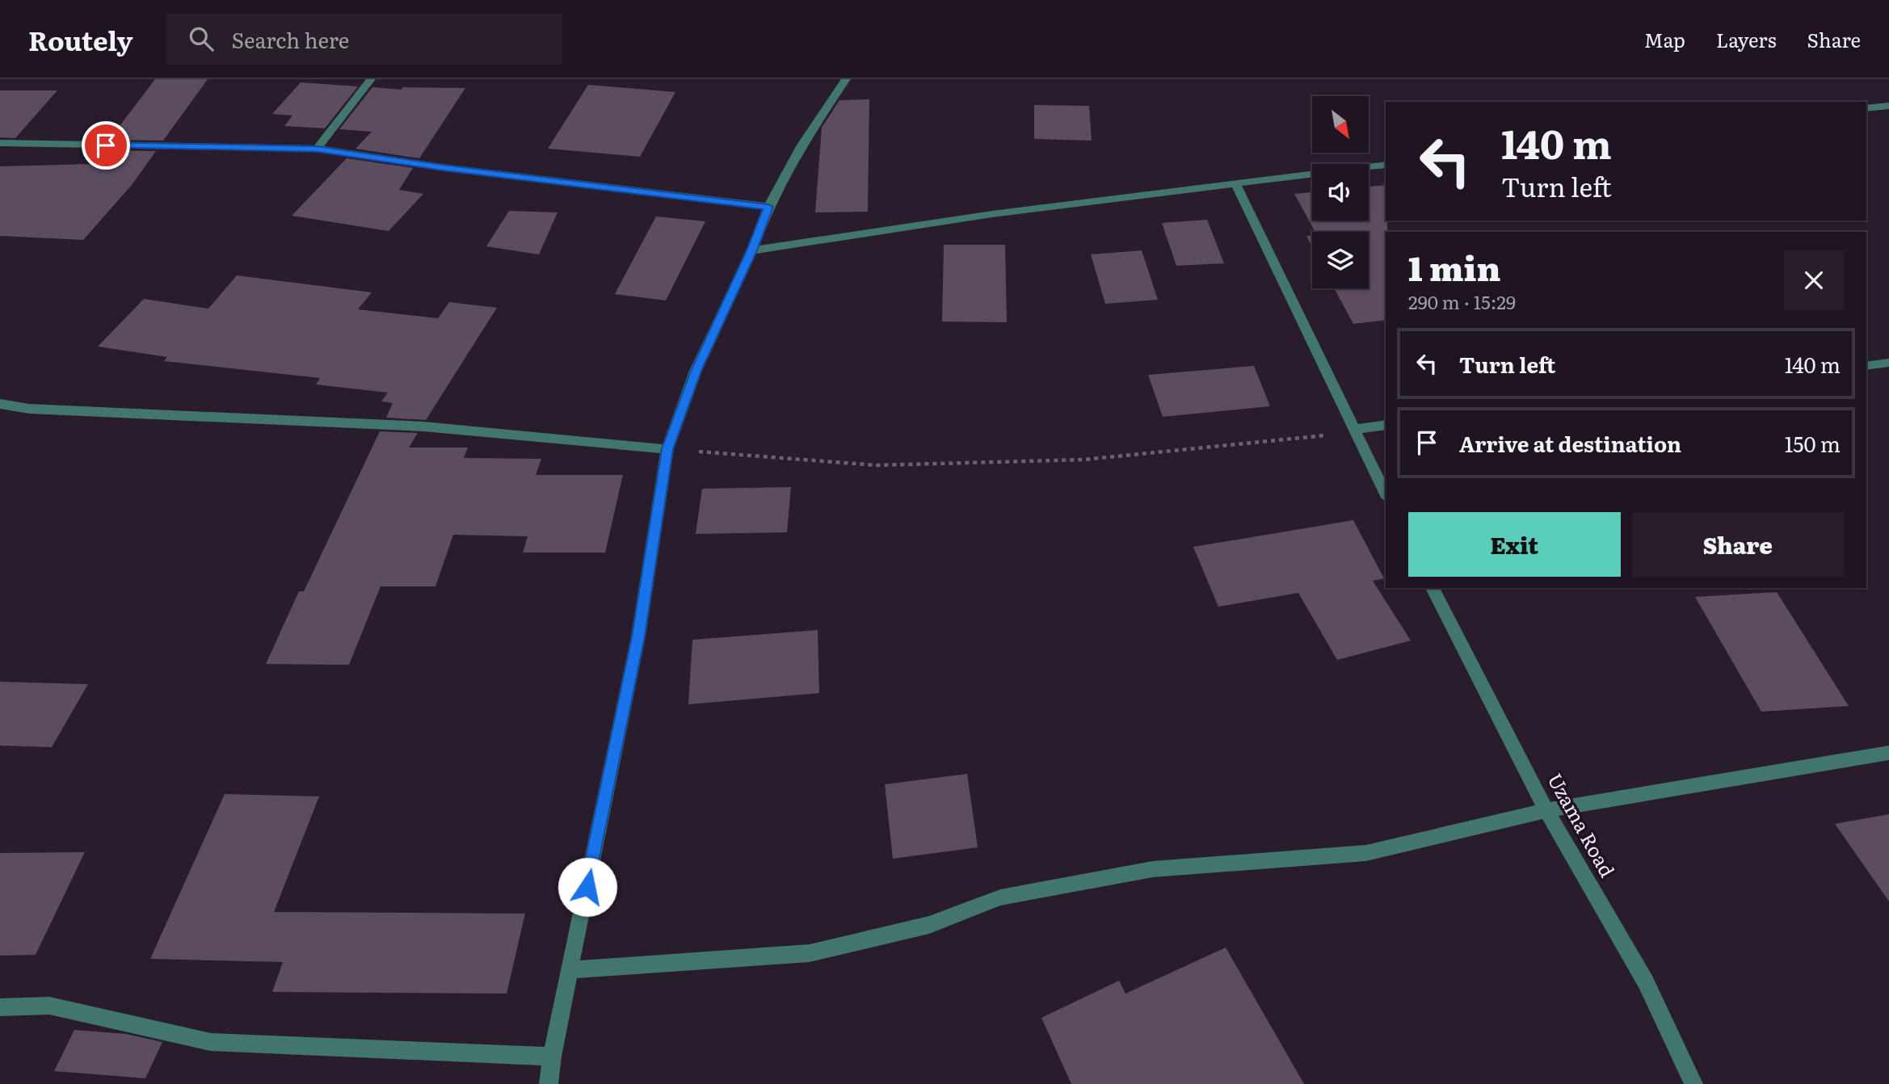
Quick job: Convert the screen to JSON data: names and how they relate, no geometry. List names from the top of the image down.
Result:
{
  "streets": {
    "street": ["Uzama Road"]
  },
  "north": "bottom right",
  "page": {
    "header": "Routely",
    "search": "Search here",
    "nav": ["Map", "Layers", "Share"],
    "turn": ["140 m", "Turn left"],
    "heading": ["1 min", "290 m · 15:29"],
    "list": [
      {
        "name": "Turn left",
        "value": "140 m"
      },
      {
        "name": "Arrive at destination",
        "value": "150 m"
      }
    ],
    "buttons": ["Exit", "Share"]
  }
}
